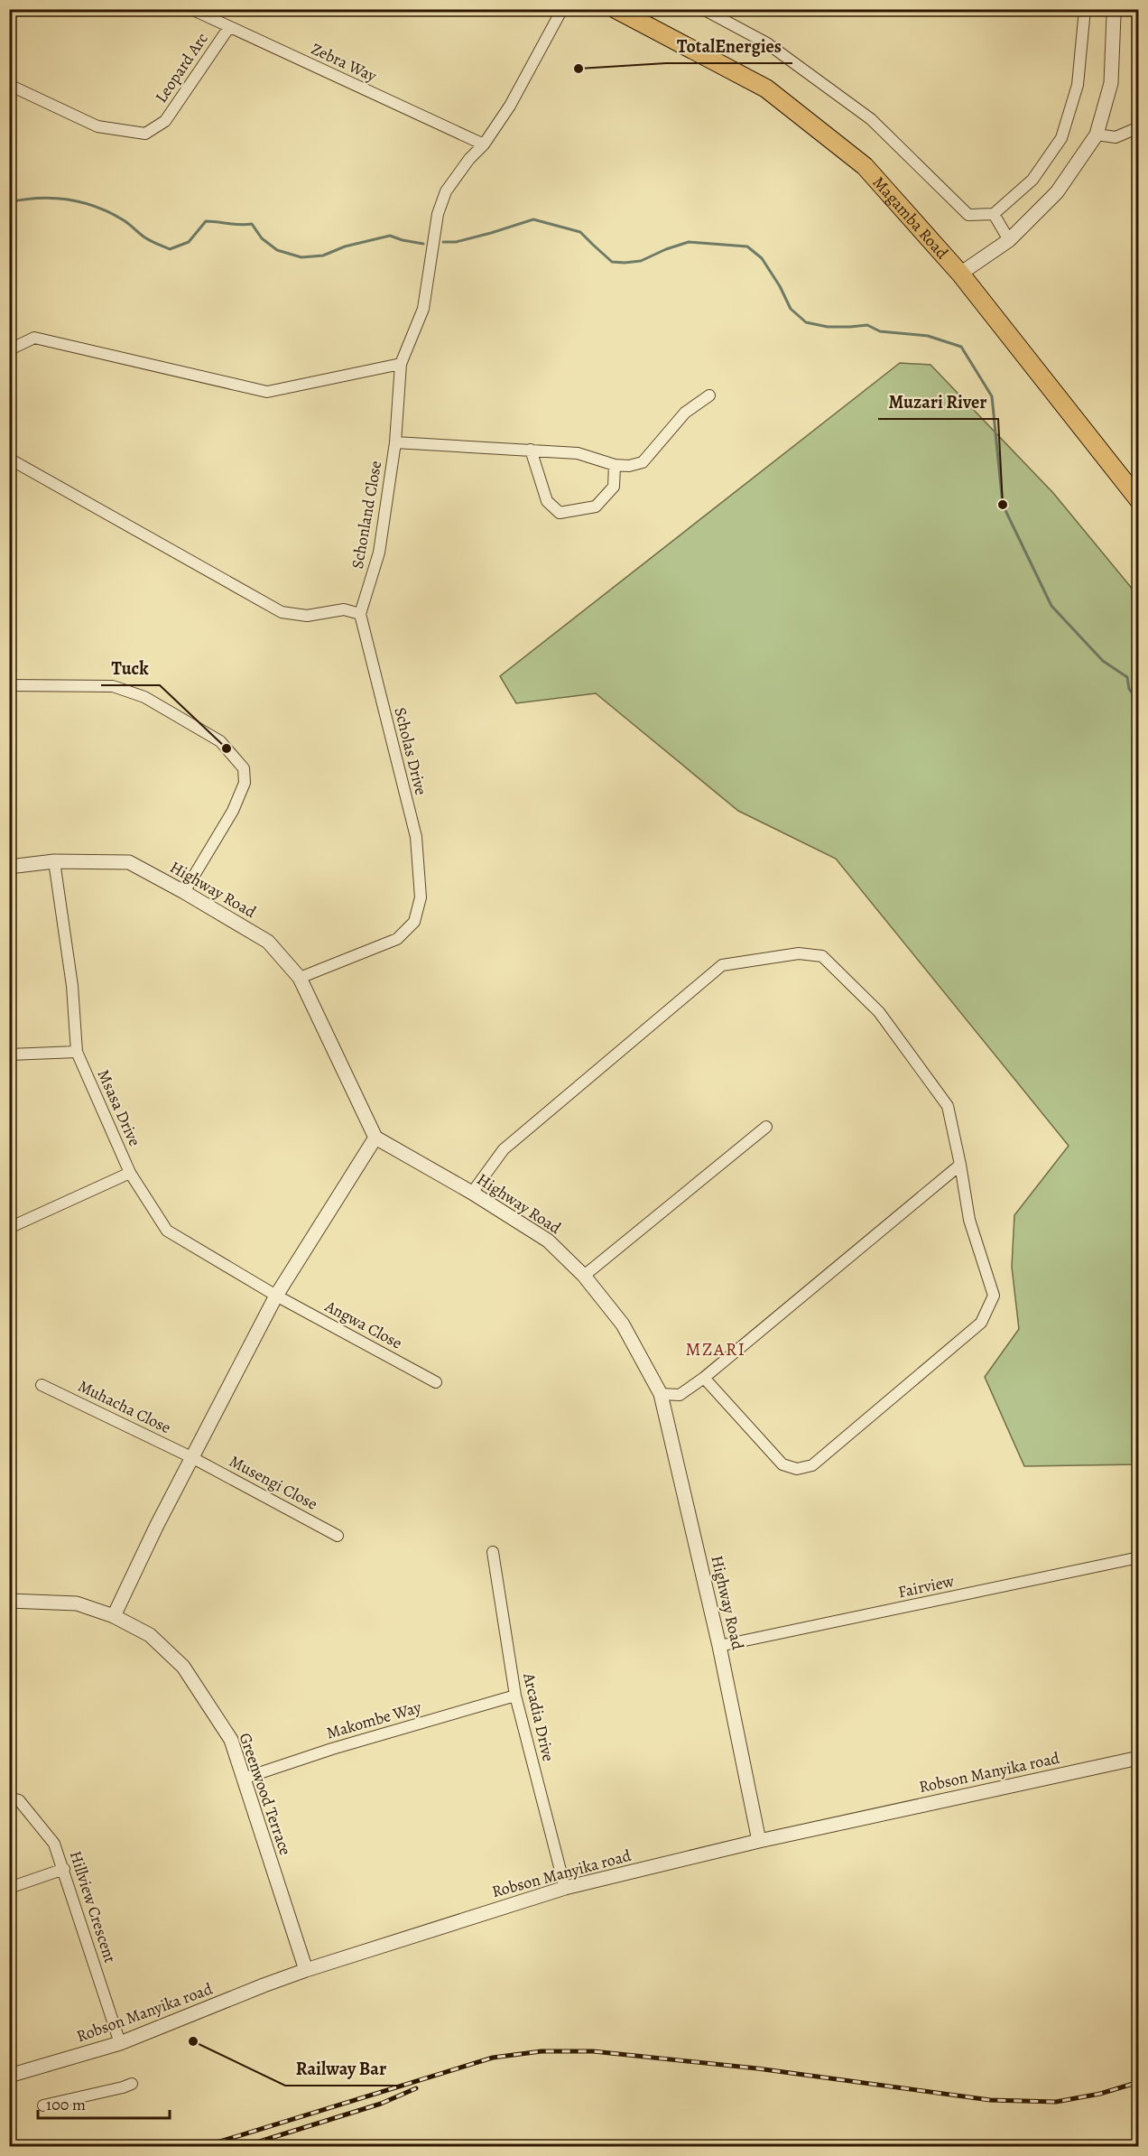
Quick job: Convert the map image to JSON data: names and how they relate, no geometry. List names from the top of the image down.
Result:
{
  "streets": {
    "highway": ["Magamba Road"],
    "street": [
      "Zebra Way",
      "Leopard Arc",
      "Schonland Close",
      "Scholas Drive",
      "Highway Road",
      "Msasa Drive",
      "Angwa Close",
      "Muhacha Close",
      "Musengi Close",
      "Fairview",
      "Arcadia Drive",
      "Makombe Way",
      "Robson Manyika road",
      "Greenwood Terrace",
      "Hillview Crescent"
    ]
  },
  "crossings": [
    ["Zebra Way", "Leopard Arc"],
    ["Zebra Way", "Schonland Close"],
    ["Schonland Close", "Scholas Drive"],
    ["Scholas Drive", "Highway Road"],
    ["Highway Road", "Msasa Drive"],
    ["Highway Road", "Fairview"],
    ["Highway Road", "Robson Manyika road"],
    ["Msasa Drive", "Angwa Close"],
    ["Muhacha Close", "Musengi Close"],
    ["Arcadia Drive", "Makombe Way"],
    ["Arcadia Drive", "Robson Manyika road"],
    ["Makombe Way", "Greenwood Terrace"],
    ["Robson Manyika road", "Greenwood Terrace"],
    ["Robson Manyika road", "Hillview Crescent"]
  ],
  "districts": ["MZARI"],
  "places": [
    "TotalEnergies",
    "Muzari River",
    "Tuck",
    "Railway Bar"
  ],
  "scale_bar": "100 m"
}
